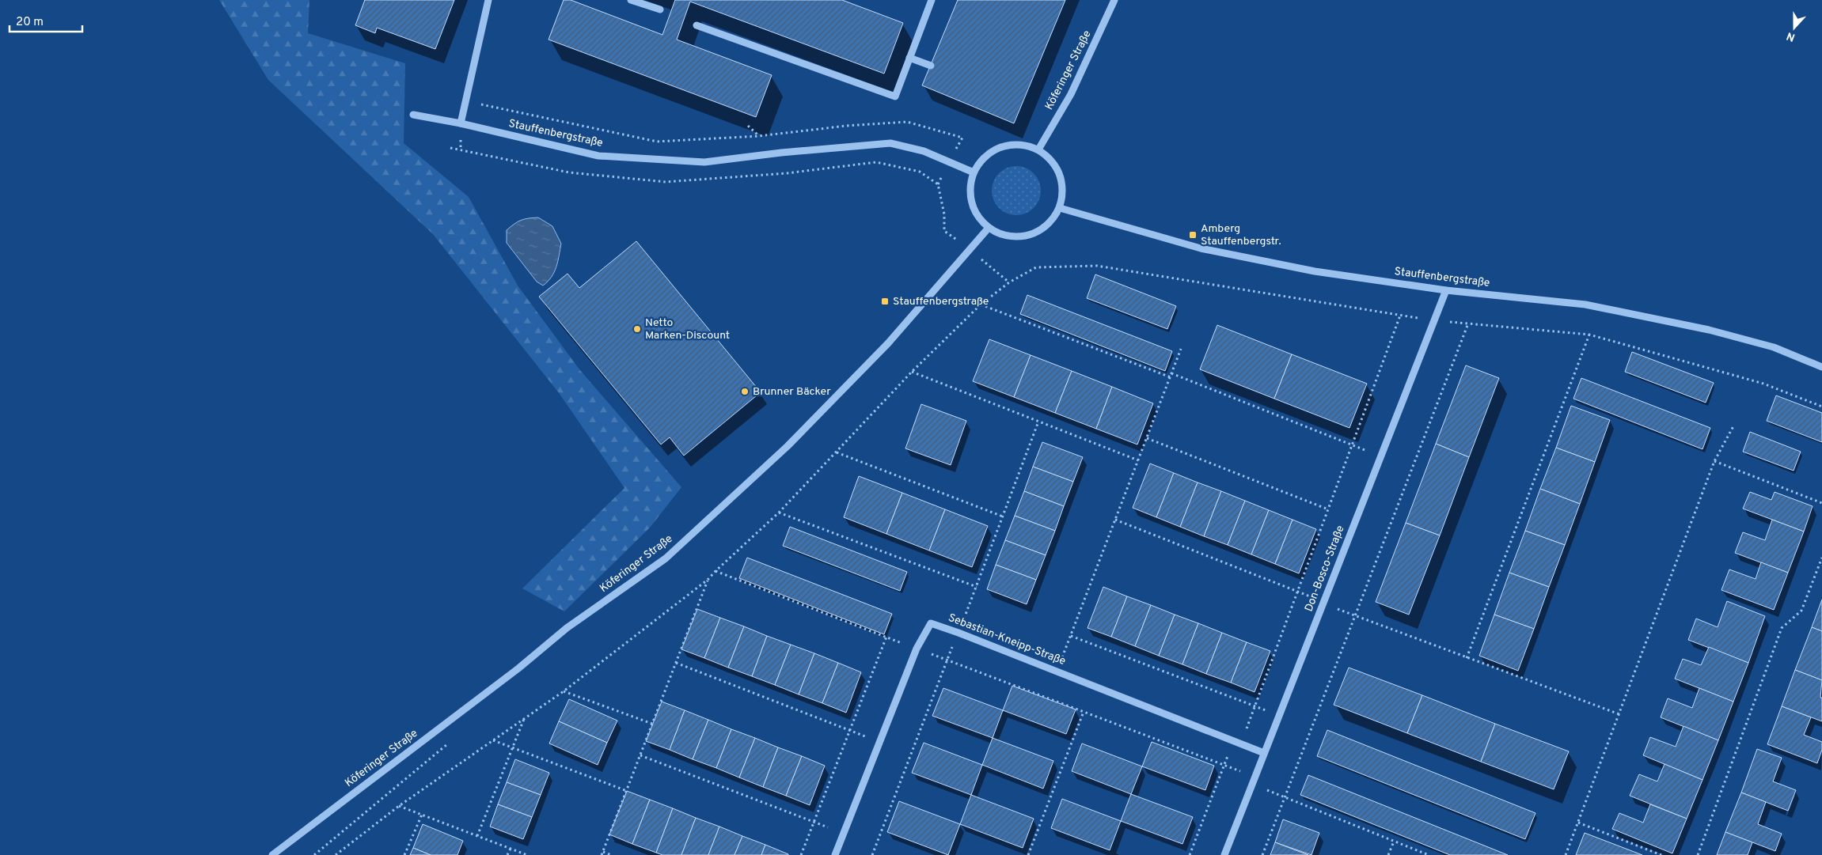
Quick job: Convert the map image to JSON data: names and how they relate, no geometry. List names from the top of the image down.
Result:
{
  "streets": {
    "street": [
      "Köferinger Straße",
      "Stauffenbergstraße",
      "Don-Bosco-Straße",
      "Sebastian-Kneipp-Straße"
    ]
  },
  "crossings": [
    ["Köferinger Straße", "Stauffenbergstraße"],
    ["Stauffenbergstraße", "Don-Bosco-Straße"],
    ["Don-Bosco-Straße", "Sebastian-Kneipp-Straße"]
  ],
  "places": {
    "transit": ["Amberg Stauffenbergstr.", "Stauffenbergstraße"],
    "other": ["Netto Marken-Discount", "Brunner Bäcker"]
  },
  "scale_bar": "20 m",
  "north": "bottom"
}
